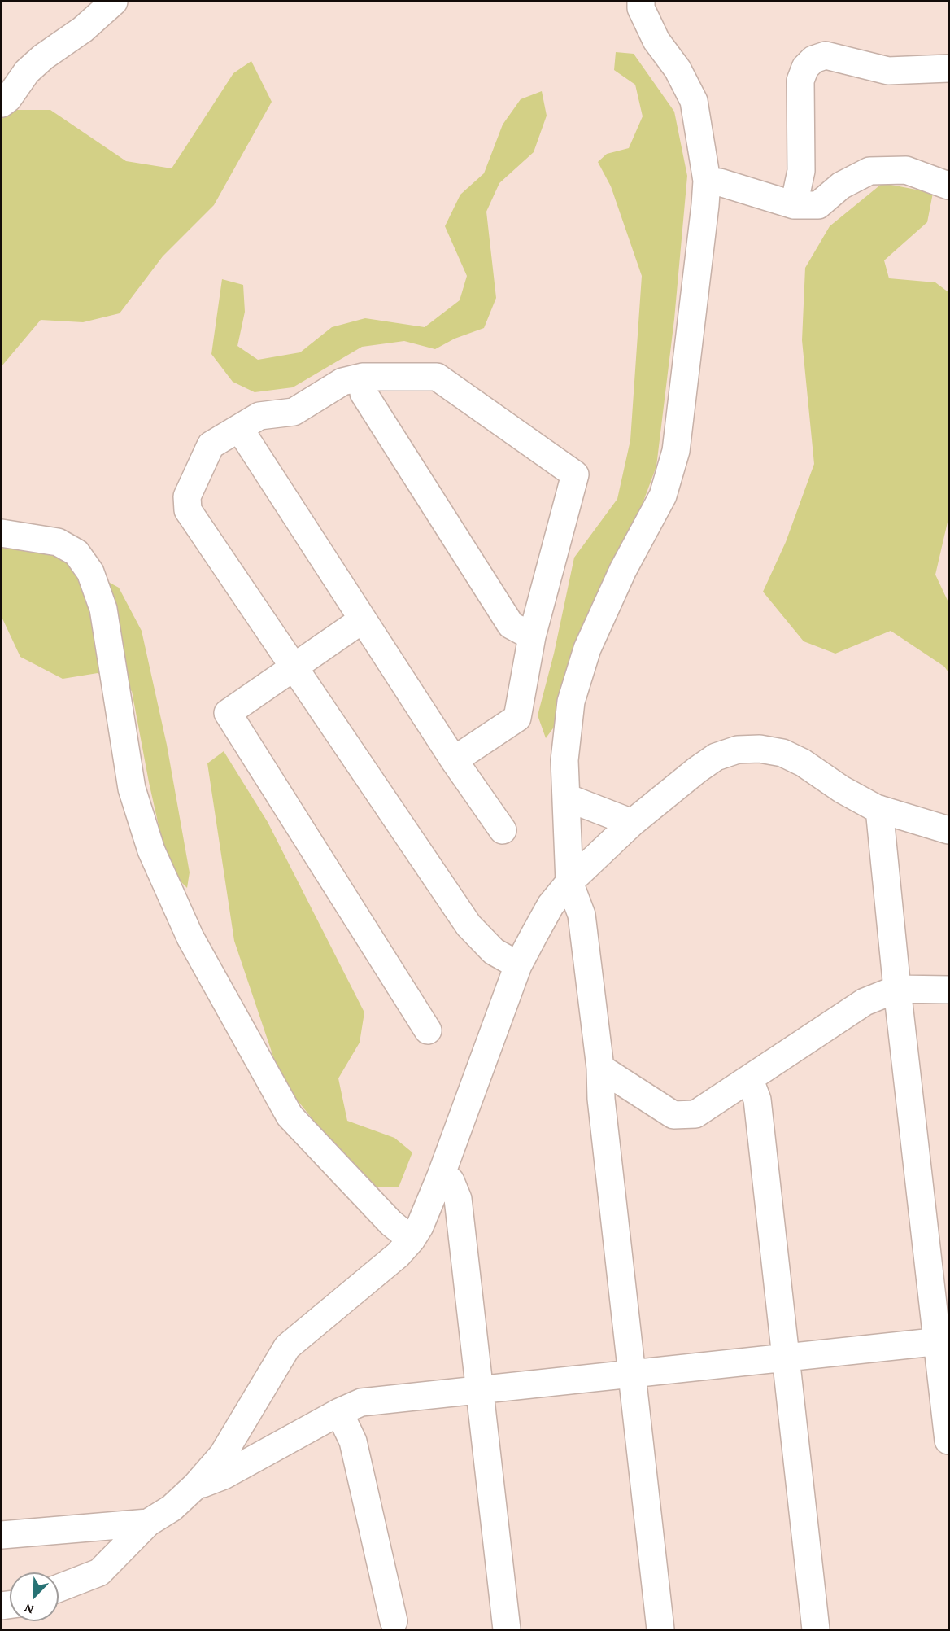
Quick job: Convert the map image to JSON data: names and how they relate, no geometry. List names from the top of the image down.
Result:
{
  "north": "bottom left"
}
